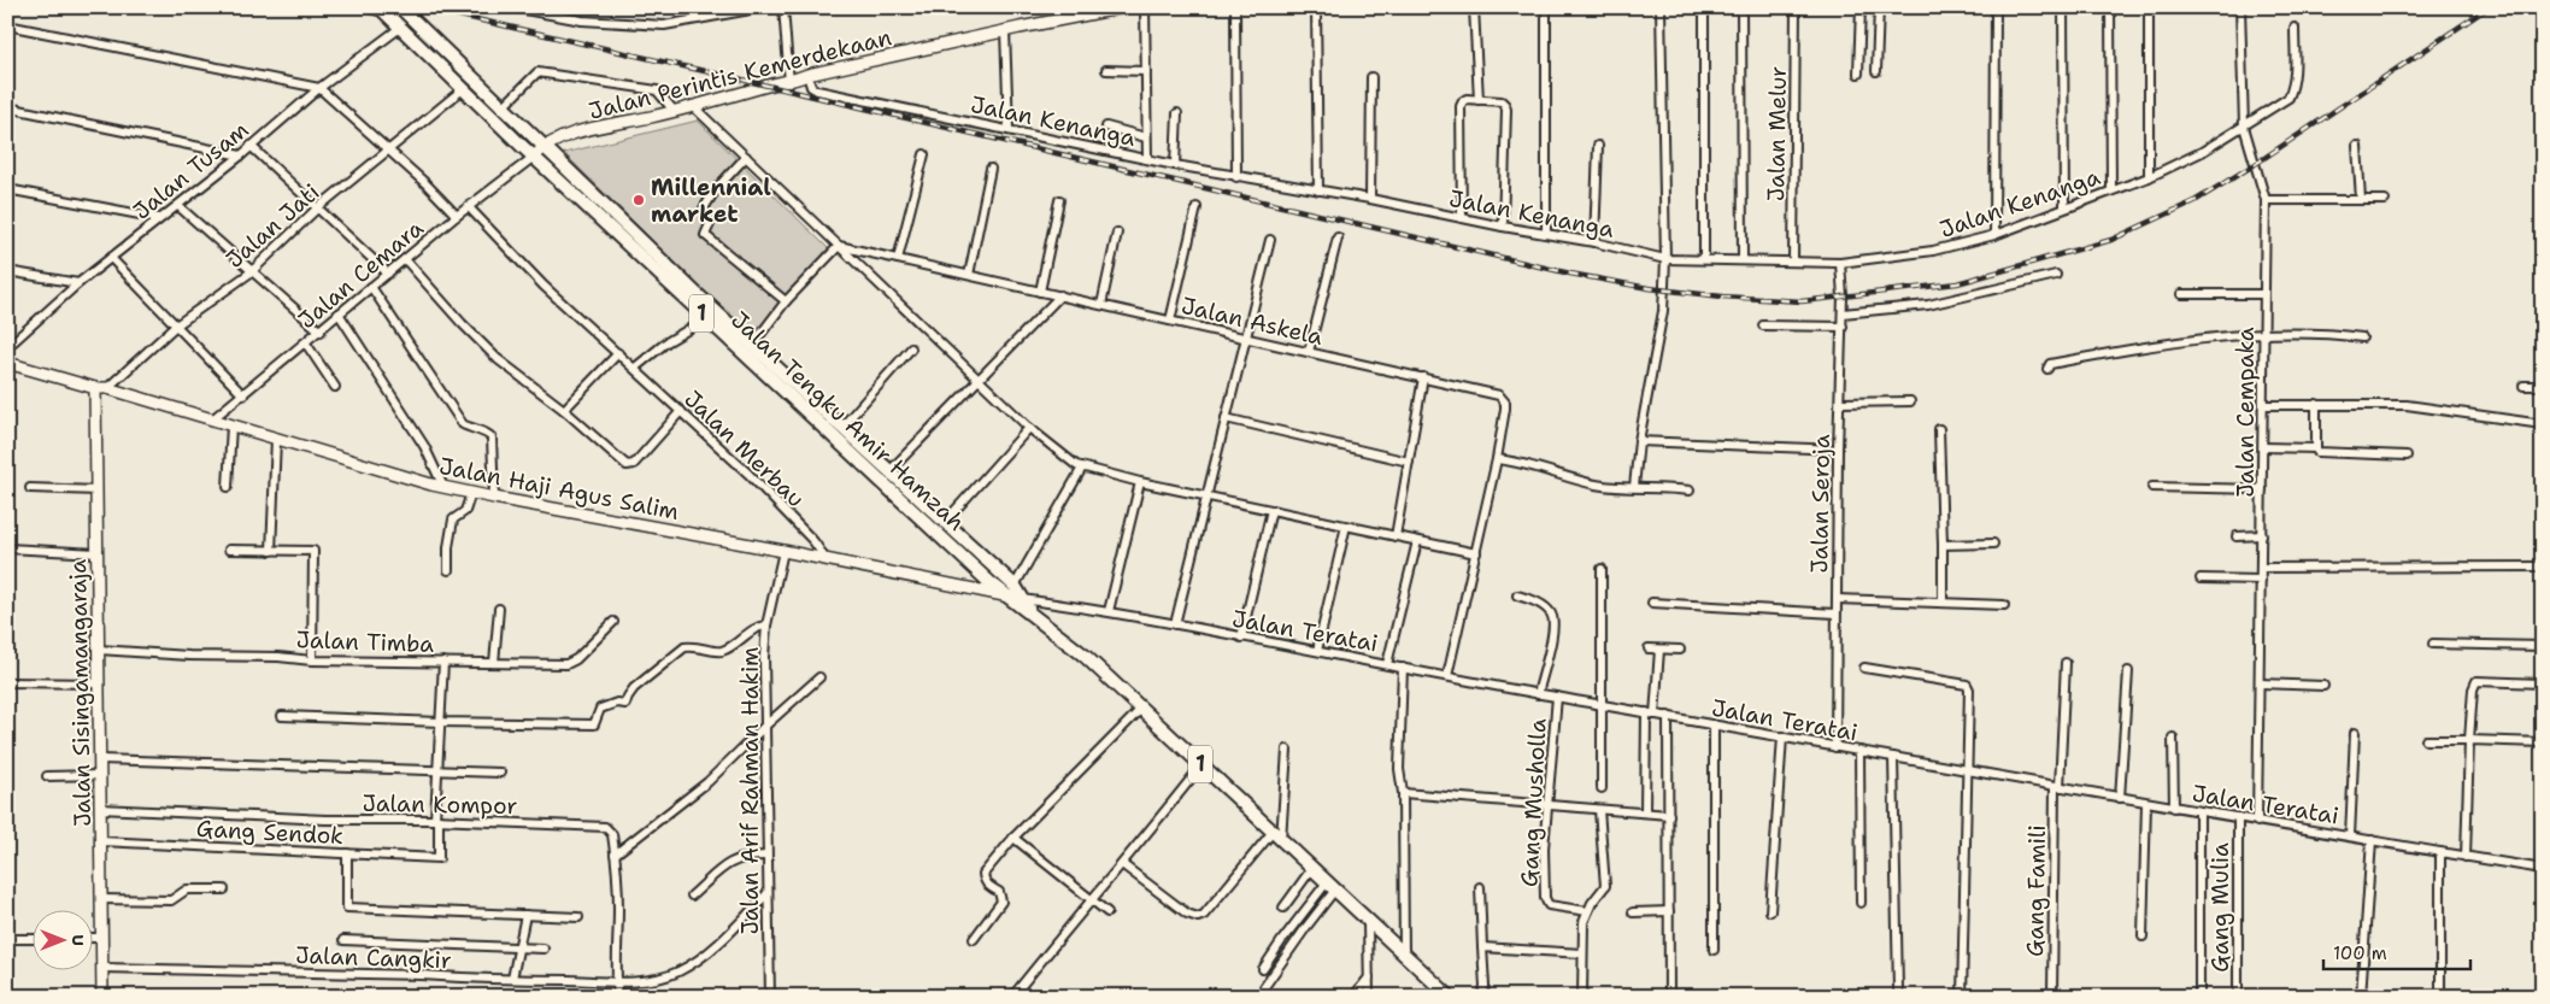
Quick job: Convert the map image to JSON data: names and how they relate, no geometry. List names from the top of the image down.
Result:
{
  "streets": {
    "main road": ["1", "Jalan Tengku Amir Hamzah"],
    "street": [
      "Jalan Perintis Kemerdekaan",
      "Jalan Kenanga",
      "Jalan Melur",
      "Jalan Tusam",
      "Jalan Jati",
      "Jalan Cemara",
      "Jalan Askela",
      "Jalan Cempaka",
      "Jalan Merbau",
      "Jalan Haji Agus Salim",
      "Jalan Seroja",
      "Jalan Teratai",
      "Jalan Timba",
      "Jalan Sisingamangaraja",
      "Jalan Arif Rahman Hakim",
      "Gang Musholla",
      "Jalan Kompor",
      "Gang Sendok",
      "Gang Famili",
      "Gang Mulia",
      "Jalan Cangkir"
    ]
  },
  "crossings": [
    ["Jalan Perintis Kemerdekaan", "Jalan Kenanga"],
    ["Jalan Perintis Kemerdekaan", "Jalan Tengku Amir Hamzah"],
    ["Jalan Kenanga", "Jalan Melur"],
    ["Jalan Kenanga", "Jalan Cempaka"],
    ["Jalan Kenanga", "Jalan Seroja"],
    ["Jalan Tusam", "Jalan Tengku Amir Hamzah"],
    ["Jalan Jati", "Jalan Tengku Amir Hamzah"],
    ["Jalan Jati", "Jalan Haji Agus Salim"],
    ["Jalan Jati", "Jalan Sisingamangaraja"],
    ["Jalan Cemara", "Jalan Tengku Amir Hamzah"],
    ["Jalan Cemara", "Jalan Merbau"],
    ["Jalan Cemara", "Jalan Haji Agus Salim"],
    ["Jalan Askela", "Jalan Teratai"],
    ["Jalan Cempaka", "Jalan Teratai"],
    ["Jalan Tengku Amir Hamzah", "Jalan Haji Agus Salim"],
    ["Jalan Tengku Amir Hamzah", "Jalan Teratai"],
    ["Jalan Merbau", "Jalan Haji Agus Salim"],
    ["Jalan Haji Agus Salim", "Jalan Sisingamangaraja"],
    ["Jalan Haji Agus Salim", "Jalan Arif Rahman Hakim"],
    ["Jalan Seroja", "Jalan Teratai"],
    ["Jalan Teratai", "Gang Musholla"],
    ["Jalan Teratai", "Gang Famili"],
    ["Jalan Teratai", "Gang Mulia"],
    ["Jalan Timba", "Jalan Sisingamangaraja"],
    ["Jalan Sisingamangaraja", "Jalan Kompor"],
    ["Jalan Sisingamangaraja", "Gang Sendok"],
    ["Jalan Sisingamangaraja", "Jalan Cangkir"],
    ["Jalan Arif Rahman Hakim", "Jalan Cangkir"],
    ["Jalan Kompor", "Gang Sendok"],
    ["Jalan Kompor", "Jalan Cangkir"]
  ],
  "places": ["Millennial market"],
  "scale_bar": "100 m",
  "north": "right"
}
